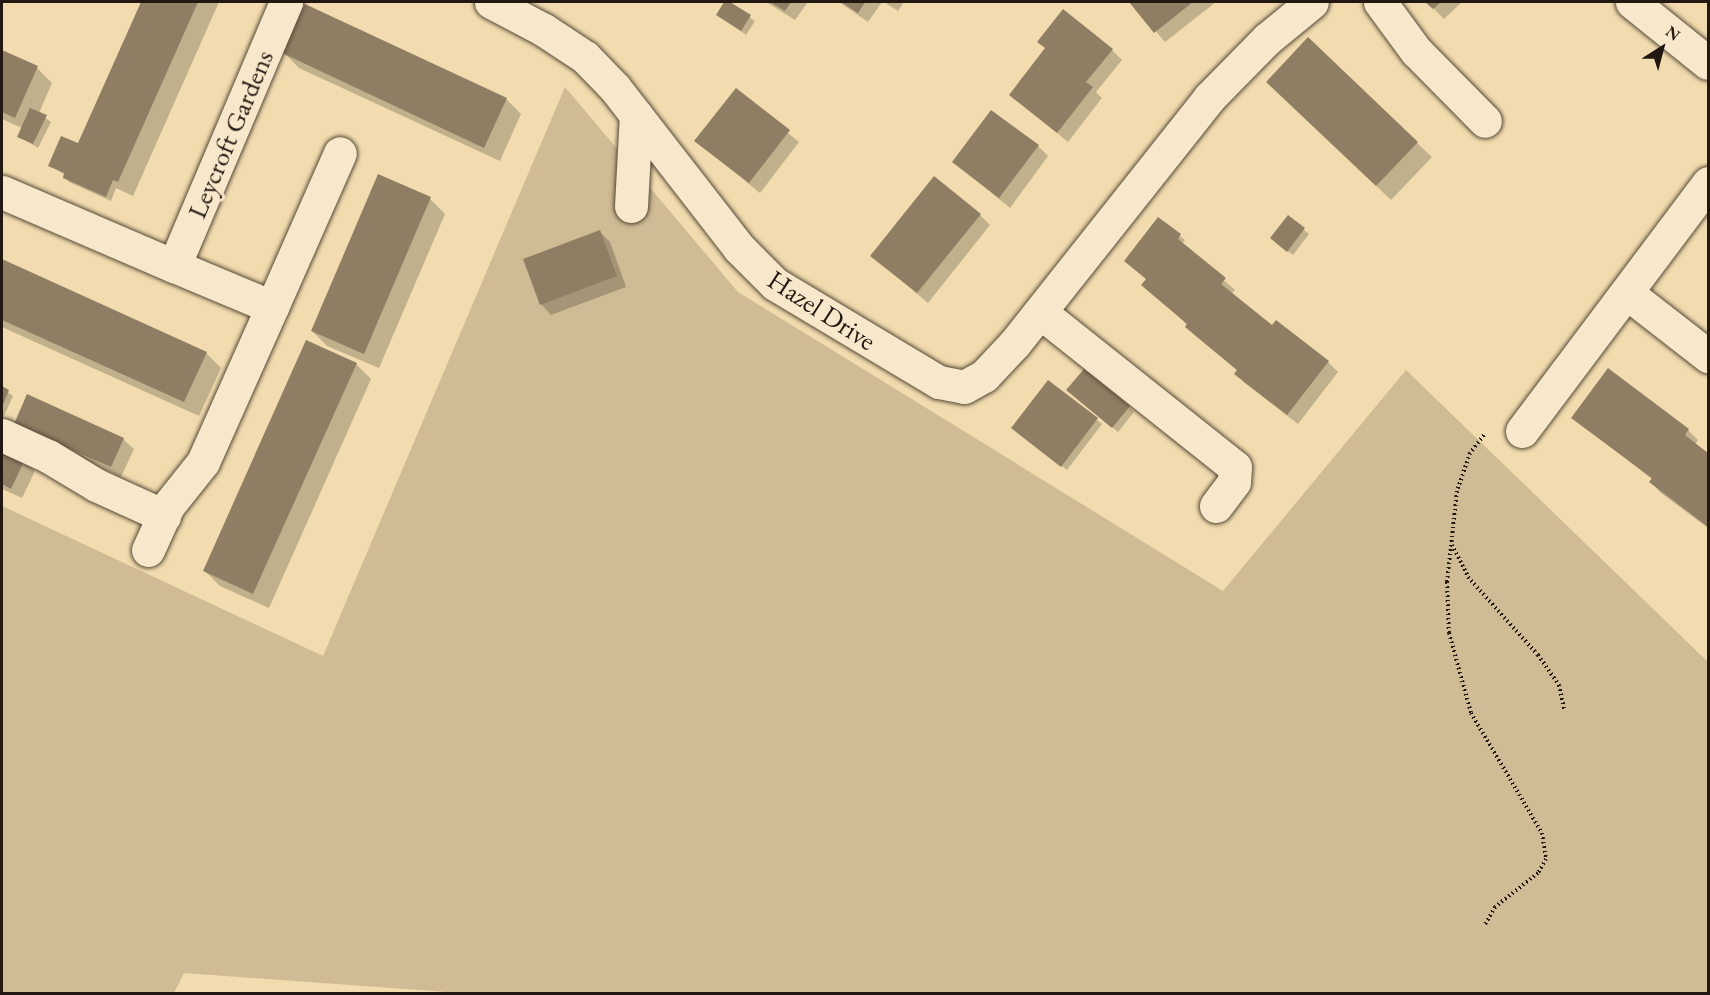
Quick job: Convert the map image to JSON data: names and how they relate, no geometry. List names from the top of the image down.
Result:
{
  "streets": {
    "street": ["Leycroft Gardens", "Hazel Drive"]
  },
  "north": "top right"
}
